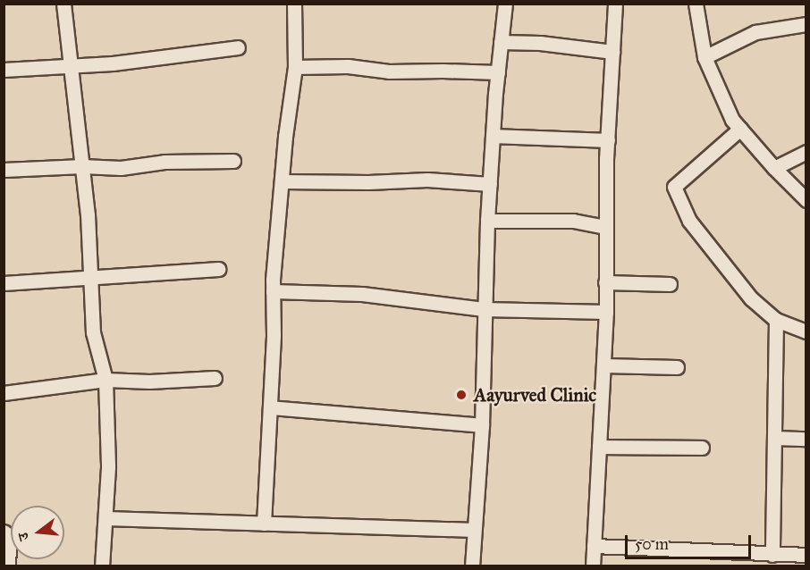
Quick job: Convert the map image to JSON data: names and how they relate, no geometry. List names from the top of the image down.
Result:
{
  "places": ["Aayurved Clinic"],
  "scale_bar": "50 m",
  "north": "left"
}
